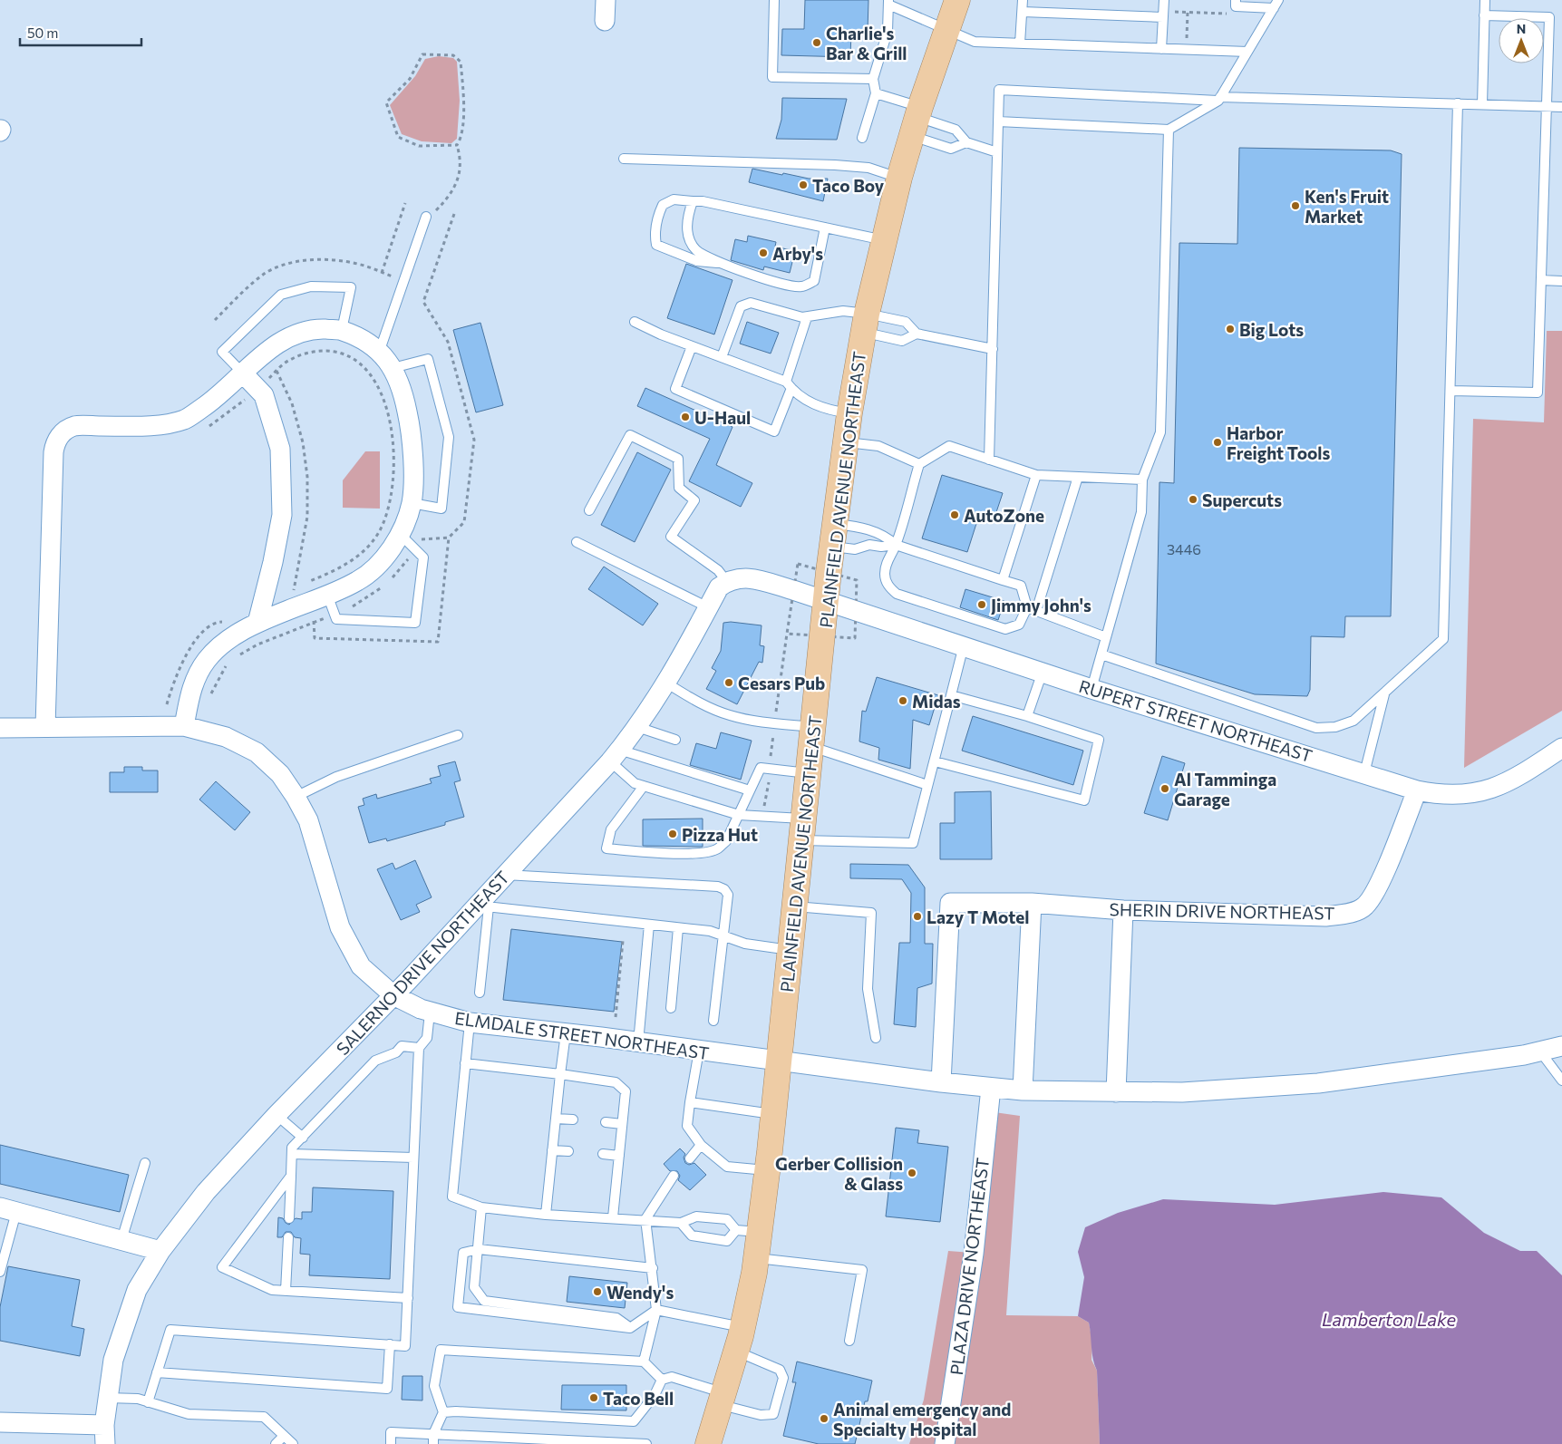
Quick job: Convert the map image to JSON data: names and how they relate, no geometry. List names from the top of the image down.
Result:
{
  "streets": {
    "main road": ["PLAINFIELD AVENUE NORTHEAST"],
    "street": [
      "RUPERT STREET NORTHEAST",
      "SHERIN DRIVE NORTHEAST",
      "SALERNO DRIVE NORTHEAST",
      "ELMDALE STREET NORTHEAST",
      "PLAZA DRIVE NORTHEAST"
    ]
  },
  "crossings": [
    ["PLAINFIELD AVENUE NORTHEAST", "RUPERT STREET NORTHEAST"],
    ["PLAINFIELD AVENUE NORTHEAST", "ELMDALE STREET NORTHEAST"],
    ["RUPERT STREET NORTHEAST", "SHERIN DRIVE NORTHEAST"],
    ["SHERIN DRIVE NORTHEAST", "ELMDALE STREET NORTHEAST"],
    ["SALERNO DRIVE NORTHEAST", "ELMDALE STREET NORTHEAST"],
    ["ELMDALE STREET NORTHEAST", "PLAZA DRIVE NORTHEAST"]
  ],
  "water": ["Lamberton Lake"],
  "places": [
    "Charlie's Bar & Grill",
    "Taco Boy",
    "Ken's Fruit Market",
    "Arby's",
    "Big Lots",
    "U-Haul",
    "Harbor Freight Tools",
    "Supercuts",
    "AutoZone",
    "Jimmy John's",
    "Cesars Pub",
    "Midas",
    "Al Tamminga Garage",
    "Pizza Hut",
    "Lazy T Motel",
    "Gerber Collision & Glass",
    "Wendy's",
    "Taco Bell",
    "Animal emergency and Specialty Hospital"
  ],
  "house_numbers": ["3446"],
  "scale_bar": "50 m",
  "north": "top"
}
